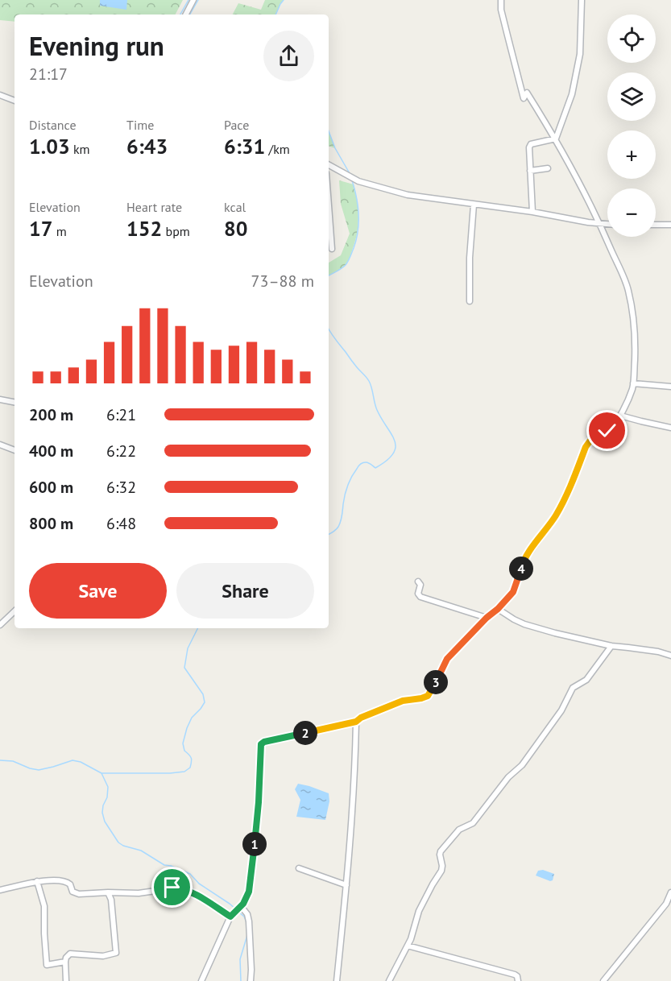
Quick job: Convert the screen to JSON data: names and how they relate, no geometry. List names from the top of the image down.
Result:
{
  "page": {
    "map_buttons": ["+", "−"],
    "heading": ["Evening run", "21:17"],
    "stats": [
      ["Distance", "1.03 km"],
      ["Time", "6:43"],
      ["Pace", "6:31 /km"],
      ["Elevation", "17 m"],
      ["Heart rate", "152 bpm"],
      ["kcal", "80"]
    ],
    "chart": ["Elevation", "73–88 m"],
    "list": [
      {
        "name": "200 m",
        "note": "6:21"
      },
      {
        "name": "400 m",
        "note": "6:22"
      },
      {
        "name": "600 m",
        "note": "6:32"
      },
      {
        "name": "800 m",
        "note": "6:48"
      }
    ],
    "buttons": ["Save", "Share"],
    "pins": [
      "4",
      "3",
      "2",
      "1"
    ]
  }
}
